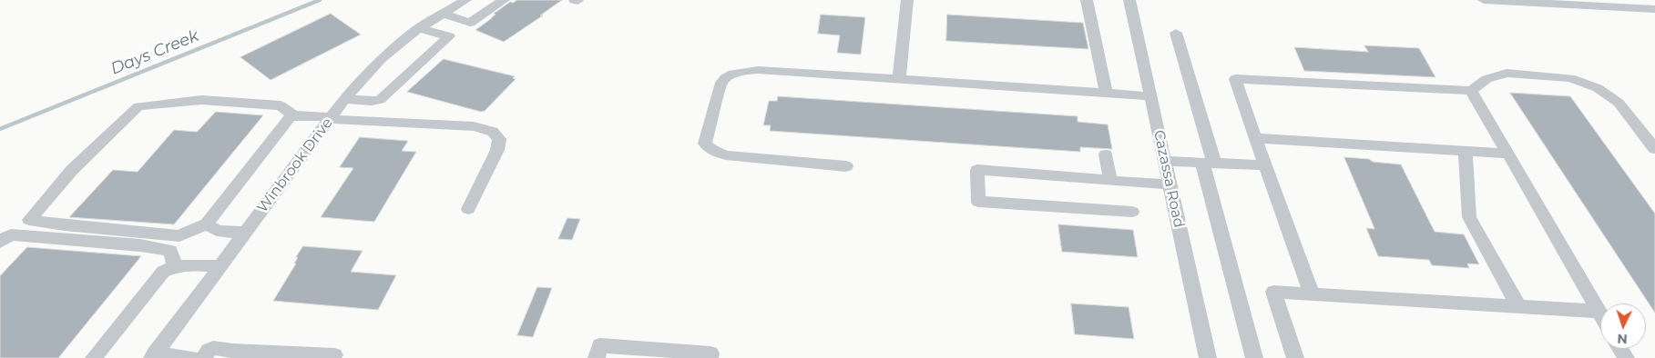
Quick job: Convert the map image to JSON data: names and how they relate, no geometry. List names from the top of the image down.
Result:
{
  "streets": {
    "street": ["Winbrook Drive", "Cazassa Road"]
  },
  "water": ["Days Creek"],
  "north": "bottom"
}
